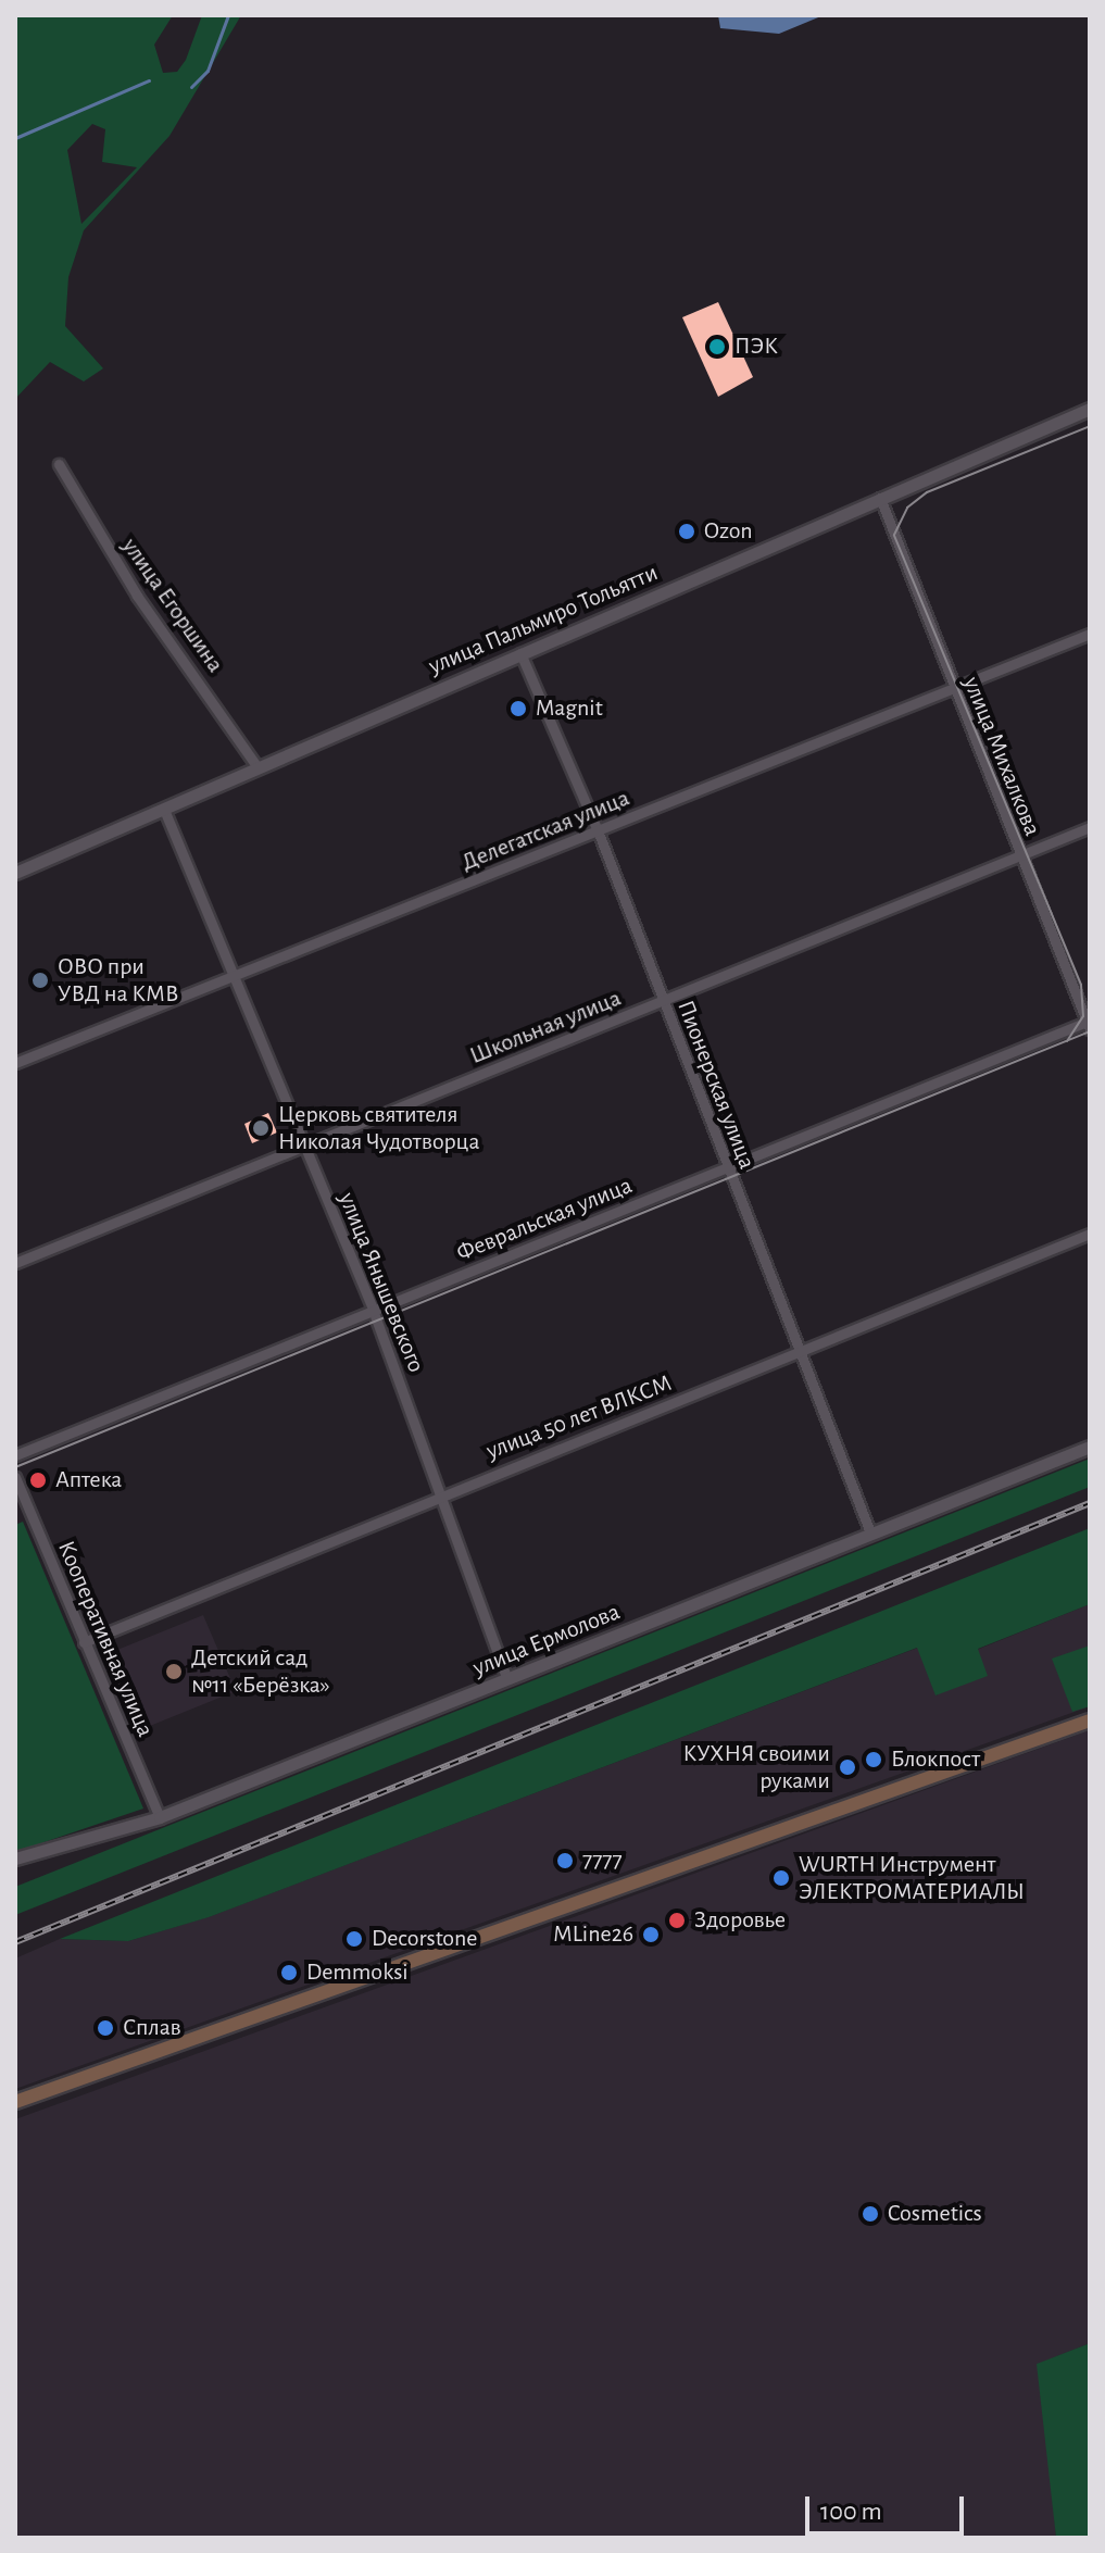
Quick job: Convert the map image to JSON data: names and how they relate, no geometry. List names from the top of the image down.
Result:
{
  "streets": {
    "street": [
      "улица Егоршина",
      "улица Пальмиро Тольятти",
      "улица Михалкова",
      "Делегатская улица",
      "Школьная улица",
      "Пионерская улица",
      "Февральская улица",
      "улица Янышевского",
      "улица 50 лет ВЛКСМ",
      "Кооперативная улица",
      "улица Ермолова"
    ]
  },
  "crossings": [
    ["улица Егоршина", "улица Пальмиро Тольятти"],
    ["улица Пальмиро Тольятти", "улица Михалкова"],
    ["улица Пальмиро Тольятти", "Пионерская улица"],
    ["улица Пальмиро Тольятти", "улица Янышевского"],
    ["улица Михалкова", "Делегатская улица"],
    ["улица Михалкова", "Школьная улица"],
    ["улица Михалкова", "Февральская улица"],
    ["Делегатская улица", "Пионерская улица"],
    ["Делегатская улица", "улица Янышевского"],
    ["Школьная улица", "Пионерская улица"],
    ["Школьная улица", "улица Янышевского"],
    ["Пионерская улица", "Февральская улица"],
    ["Пионерская улица", "улица 50 лет ВЛКСМ"],
    ["Пионерская улица", "улица Ермолова"],
    ["Февральская улица", "улица Янышевского"],
    ["улица Янышевского", "улица 50 лет ВЛКСМ"],
    ["улица Янышевского", "улица Ермолова"],
    ["улица 50 лет ВЛКСМ", "Кооперативная улица"],
    ["Кооперативная улица", "улица Ермолова"]
  ],
  "places": [
    "ПЭК",
    "Ozon",
    "Magnit",
    "ОВО при УВД на КМВ",
    "Церковь святителя Николая Чудотворца",
    "Аптека",
    "Детский сад №11 «Берёзка»",
    "Блокпост",
    "КУХНЯ своими руками",
    "7777",
    "WURTH Инструмент ЭЛЕКТРОМАТЕРИАЛЫ",
    "Здоровье",
    "MLine26",
    "Decorstone",
    "Demmoksi",
    "Сплав",
    "Cosmetics"
  ],
  "scale_bar": "100 m"
}
